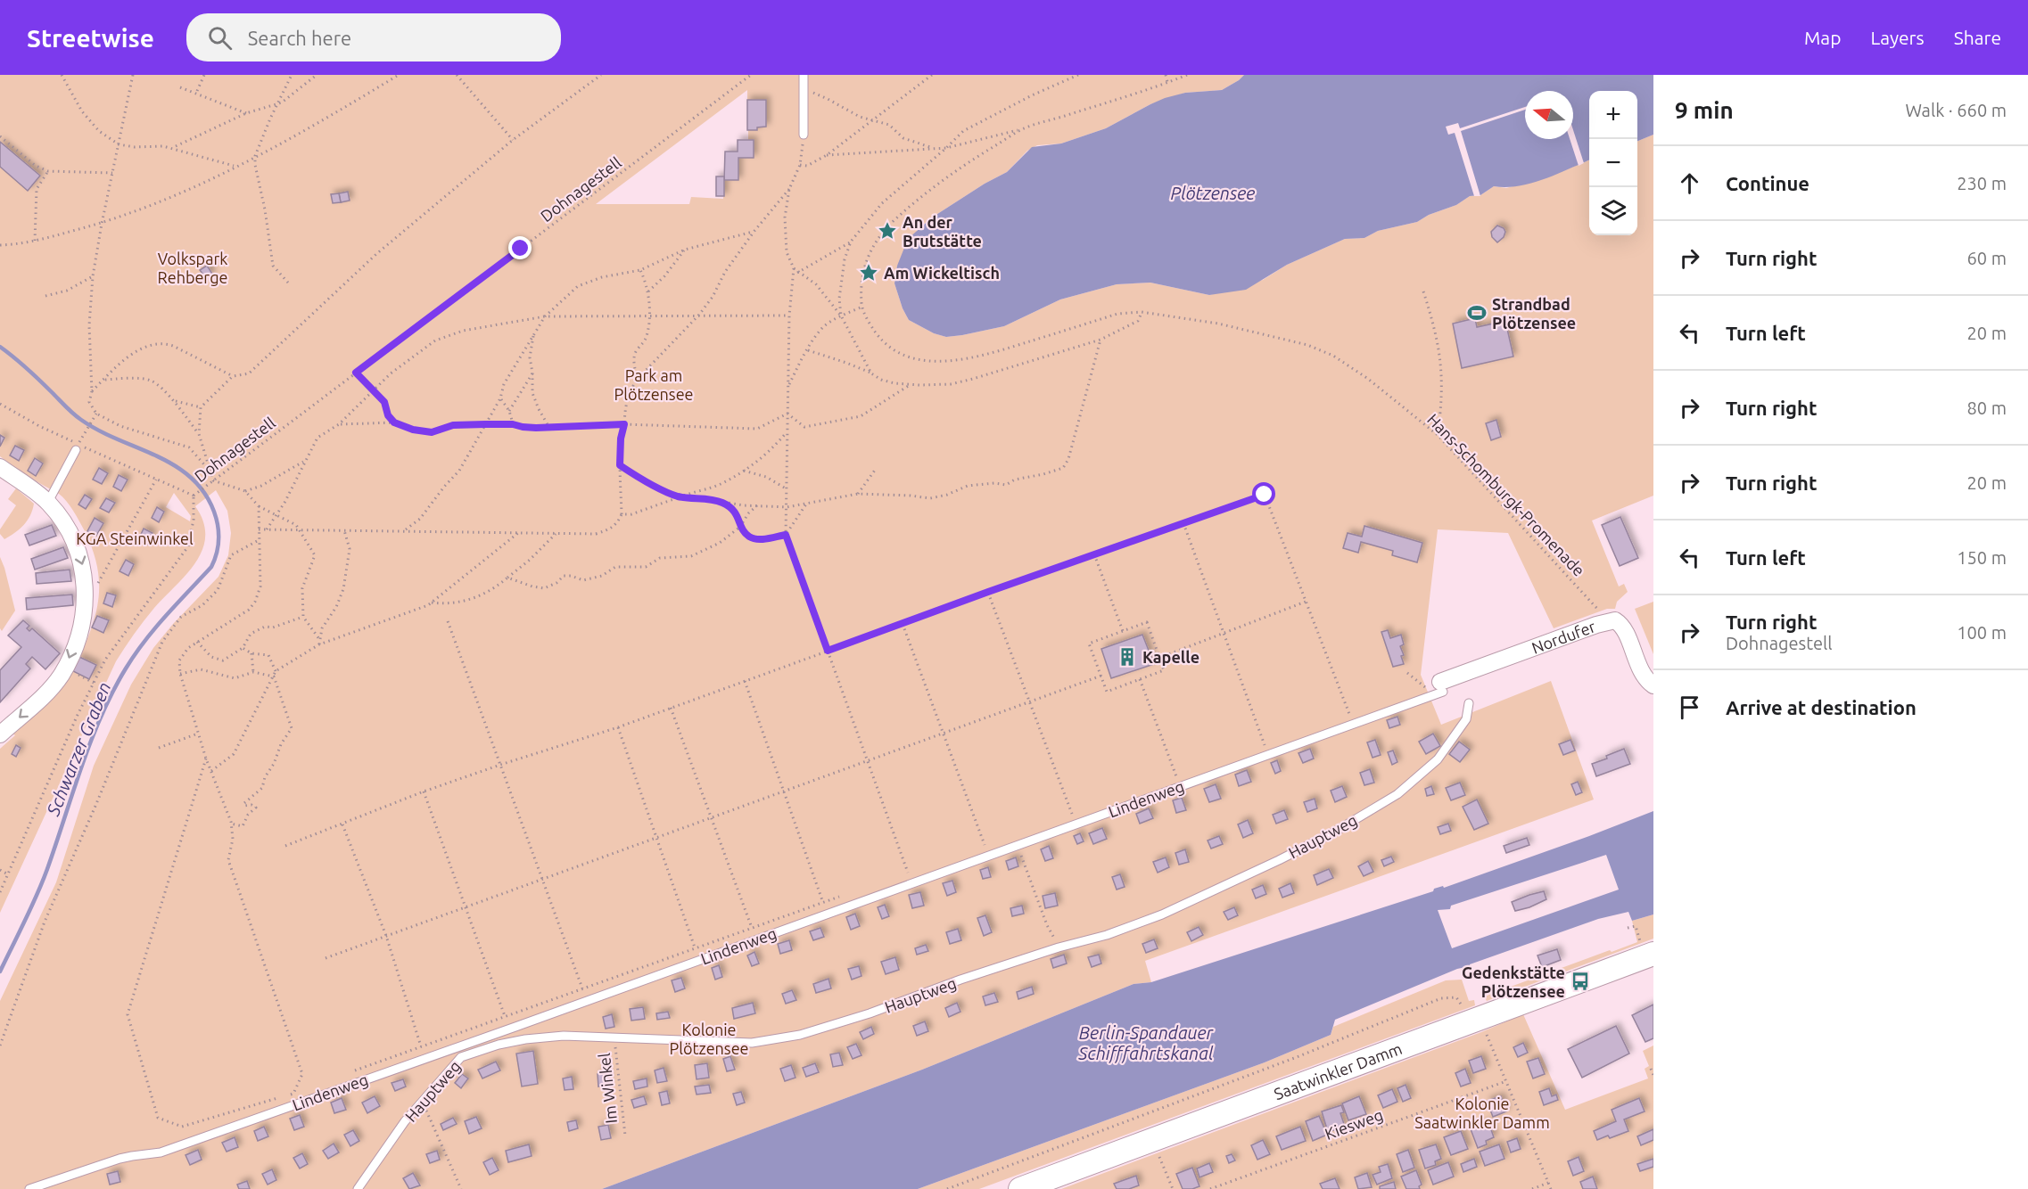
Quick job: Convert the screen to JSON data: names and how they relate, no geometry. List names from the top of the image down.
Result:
{
  "streets": {
    "main road": ["Saatwinkler Damm"],
    "street": ["Nordufer"],
    "lane": ["Lindenweg", "Hauptweg"],
    "path": [
      "Dohnagestell",
      "Hans-Schomburgk-Promenade",
      "Im Winkel",
      "Kiesweg"
    ]
  },
  "crossings": [
    ["Hans-Schomburgk-Promenade", "Nordufer"],
    ["Nordufer", "Lindenweg"],
    ["Hauptweg", "Im Winkel"]
  ],
  "water": ["Plötzensee", "Schwarzer Graben", "Berlin-Spandauer Schifffahrtskanal"],
  "parks": [
    "Volkspark Rehberge",
    "Park am Plötzensee",
    "KGA Steinwinkel",
    "Kolonie Plötzensee",
    "Kolonie Saatwinkler Damm"
  ],
  "places": {
    "place": ["An der Brutstätte", "Am Wickeltisch"],
    "sports": ["Strandbad Plötzensee"],
    "building": ["Kapelle"],
    "bus stop": ["Gedenkstätte Plötzensee"]
  },
  "north": "left",
  "page": {
    "header": "Streetwise",
    "search": "Search here",
    "nav": ["Map", "Layers", "Share"],
    "heading": ["9 min", "Walk · 660 m"],
    "map_buttons": ["+", "−"],
    "list": [
      ["Continue", "230 m"],
      ["Turn right", "60 m"],
      ["Turn left", "20 m"],
      ["Turn right", "80 m"],
      ["Turn right", "20 m"],
      ["Turn left", "150 m"],
      ["Turn right", "Dohnagestell", "100 m"],
      "Arrive at destination"
    ]
  }
}
